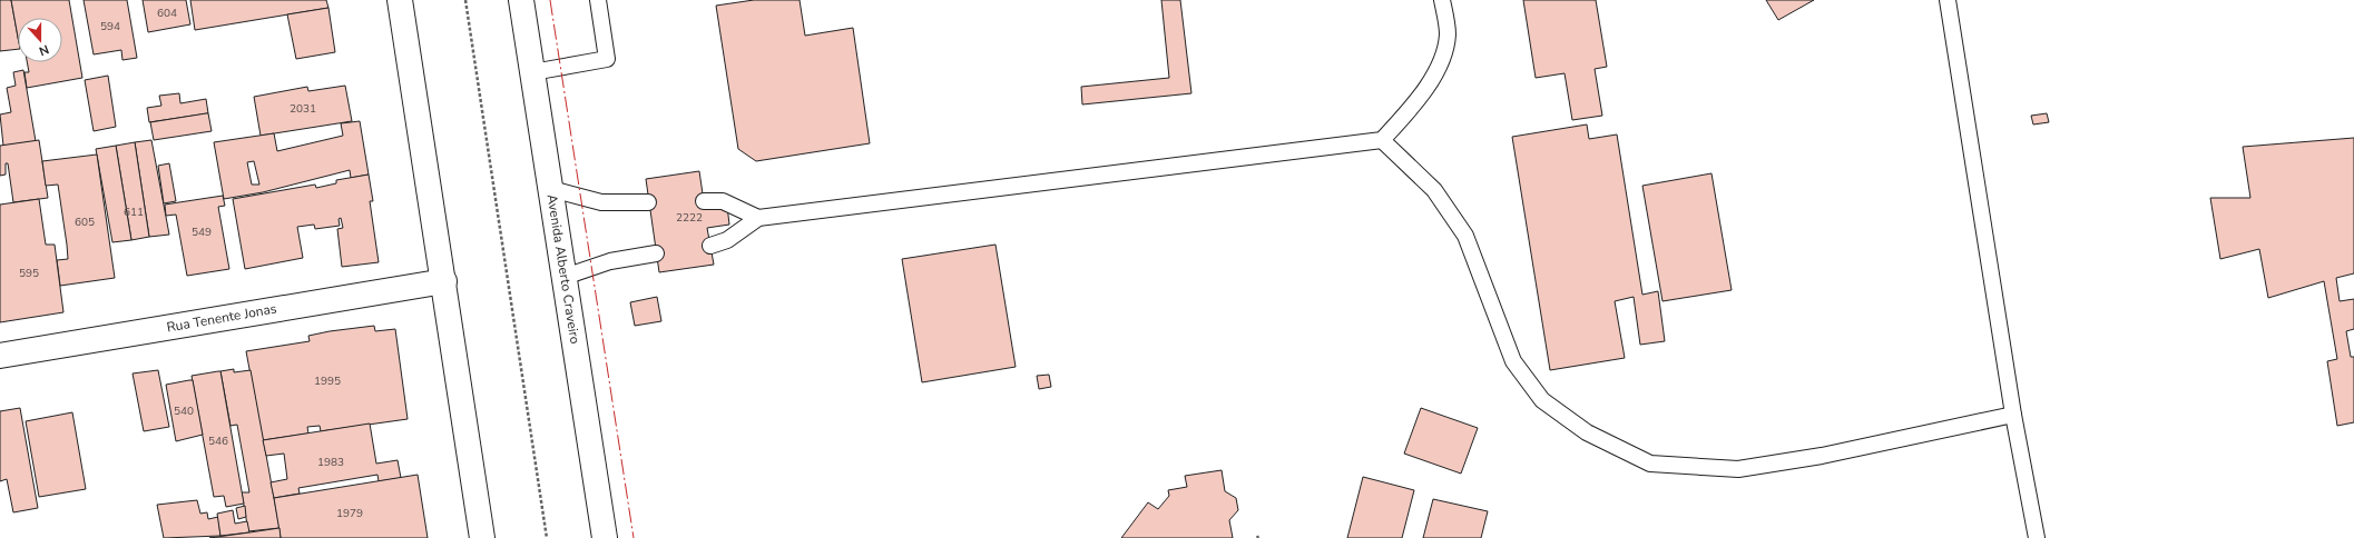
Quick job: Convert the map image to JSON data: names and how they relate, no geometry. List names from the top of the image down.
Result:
{
  "streets": {
    "main road": ["Avenida Alberto Craveiro", "Rua Tenente Jonas"]
  },
  "house_numbers": [
    "604",
    "594",
    "2031",
    "611",
    "2222",
    "605",
    "549",
    "595",
    "1995",
    "540",
    "546",
    "1983",
    "1979"
  ],
  "north": "bottom"
}
